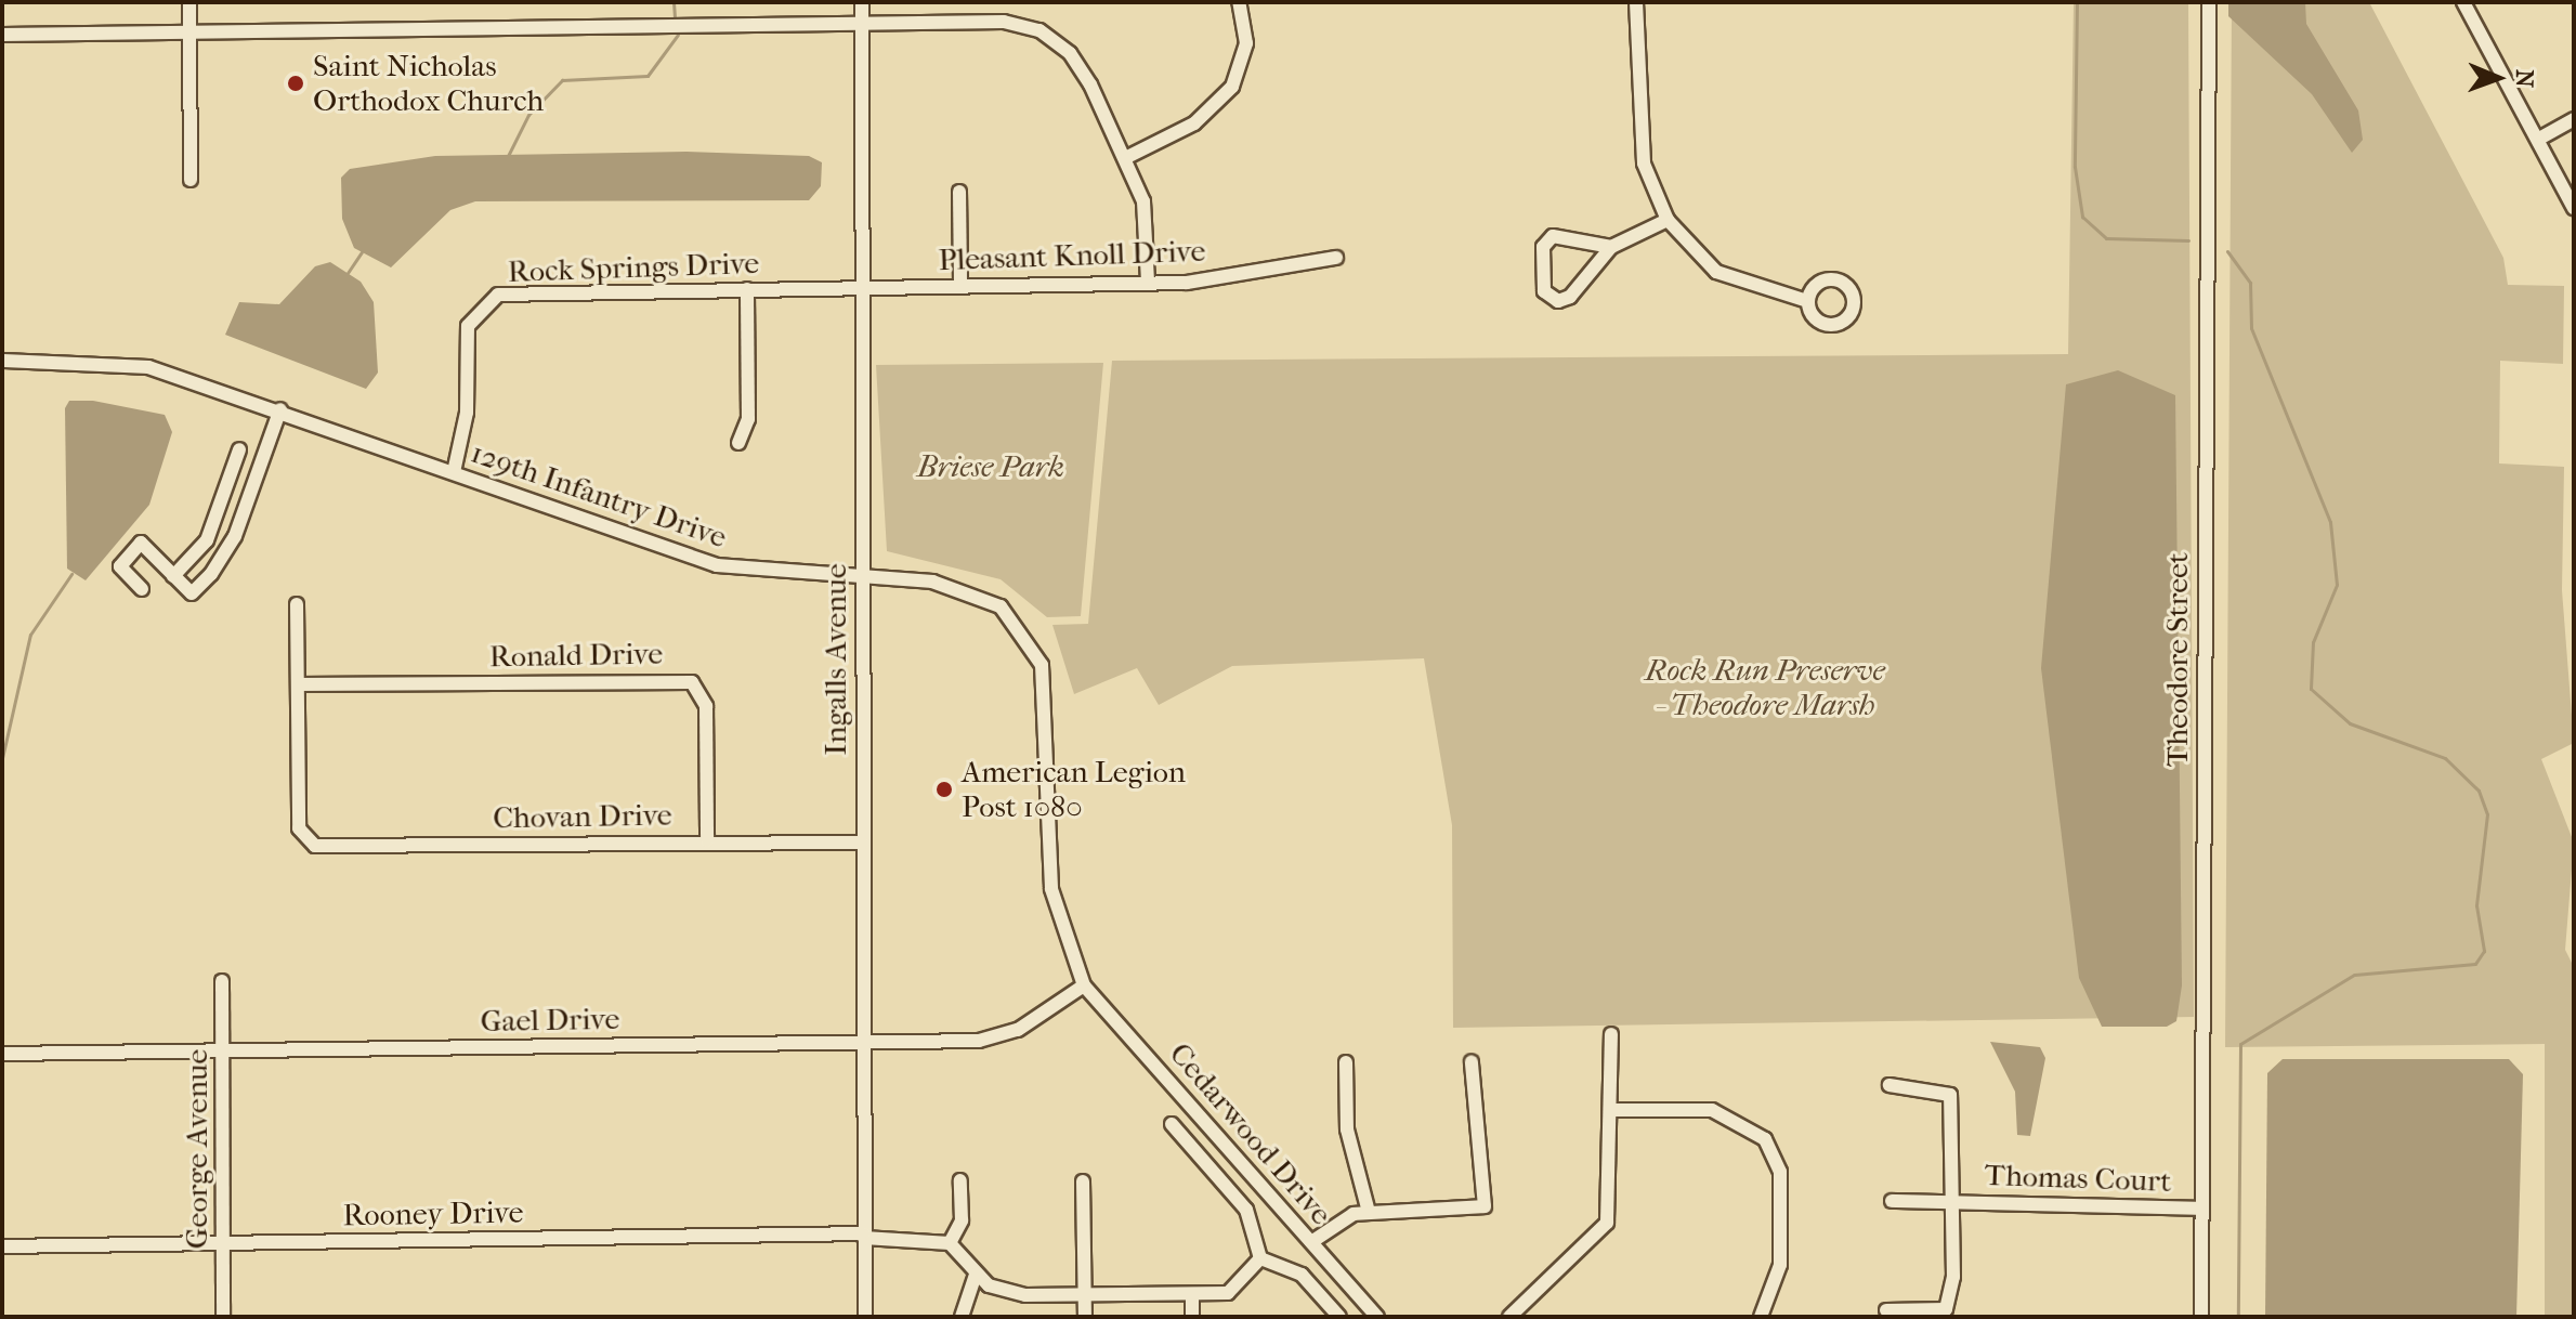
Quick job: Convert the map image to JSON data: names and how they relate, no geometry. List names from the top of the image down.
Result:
{
  "streets": {
    "street": [
      "Pleasant Knoll Drive",
      "Rock Springs Drive",
      "129th Infantry Drive",
      "Ronald Drive",
      "Ingalls Avenue",
      "Theodore Street",
      "Chovan Drive",
      "Gael Drive",
      "Cedarwood Drive",
      "George Avenue",
      "Thomas Court",
      "Rooney Drive"
    ]
  },
  "crossings": [
    ["Pleasant Knoll Drive", "Rock Springs Drive"],
    ["Pleasant Knoll Drive", "Ingalls Avenue"],
    ["Rock Springs Drive", "129th Infantry Drive"],
    ["Rock Springs Drive", "Ingalls Avenue"],
    ["129th Infantry Drive", "Ingalls Avenue"],
    ["129th Infantry Drive", "Gael Drive"],
    ["129th Infantry Drive", "Cedarwood Drive"],
    ["Ronald Drive", "Chovan Drive"],
    ["Ingalls Avenue", "Chovan Drive"],
    ["Ingalls Avenue", "Gael Drive"],
    ["Ingalls Avenue", "Rooney Drive"],
    ["Theodore Street", "Thomas Court"],
    ["Gael Drive", "Cedarwood Drive"],
    ["Gael Drive", "George Avenue"],
    ["George Avenue", "Rooney Drive"]
  ],
  "parks": ["Briese Park", "Rock Run Preserve - Theodore Marsh"],
  "places": ["Saint Nicholas Orthodox Church", "American Legion Post 1080"],
  "north": "right"
}
